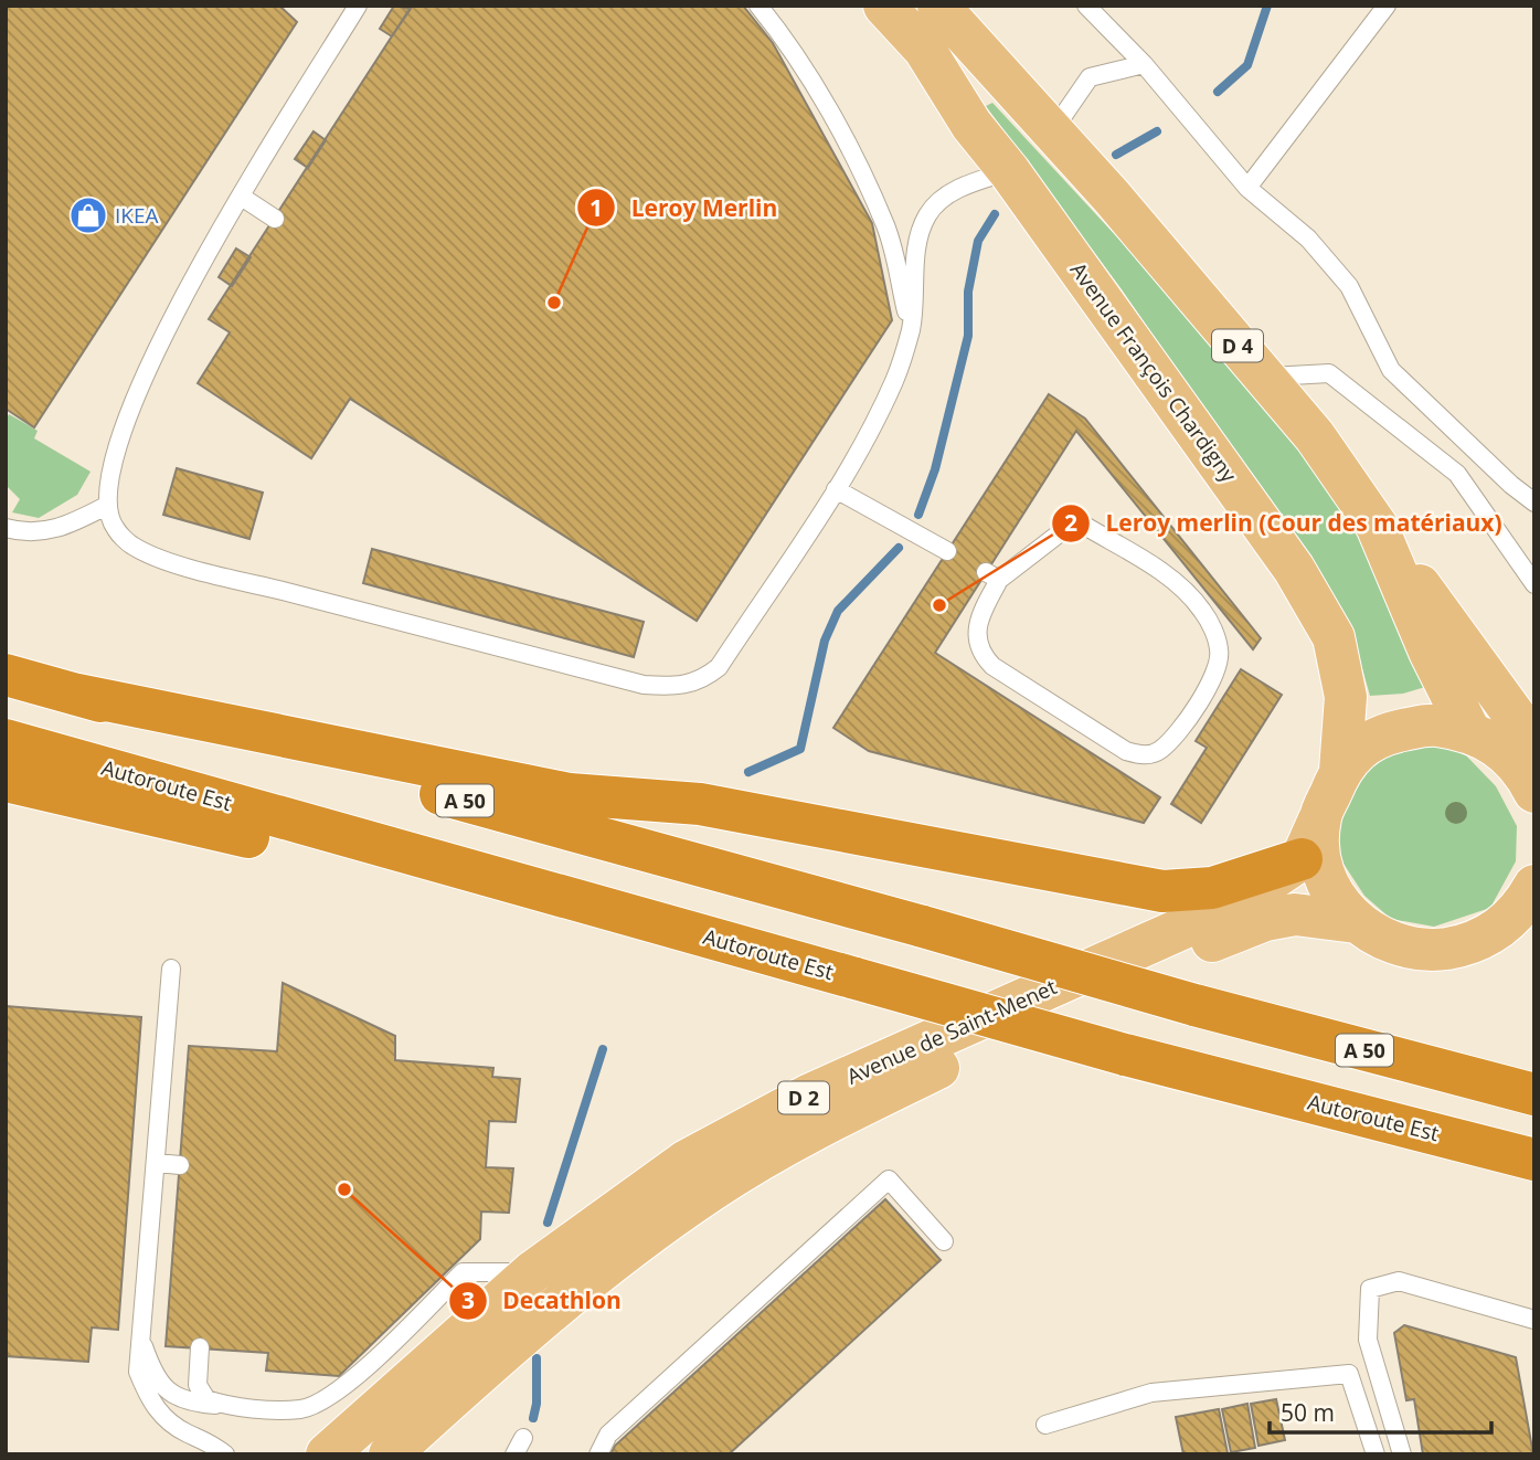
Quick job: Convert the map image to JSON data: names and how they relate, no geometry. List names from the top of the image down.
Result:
{
  "streets": {
    "highway": ["Autoroute Est", "A 50"],
    "main road": [
      "D 4",
      "Avenue François Chardigny",
      "Avenue de Saint-Menet",
      "D 2"
    ]
  },
  "places": {
    "shop": ["IKEA"],
    "other": ["Leroy Merlin", "Leroy merlin (Cour des matériaux)", "Decathlon"]
  },
  "scale_bar": "50 m"
}
